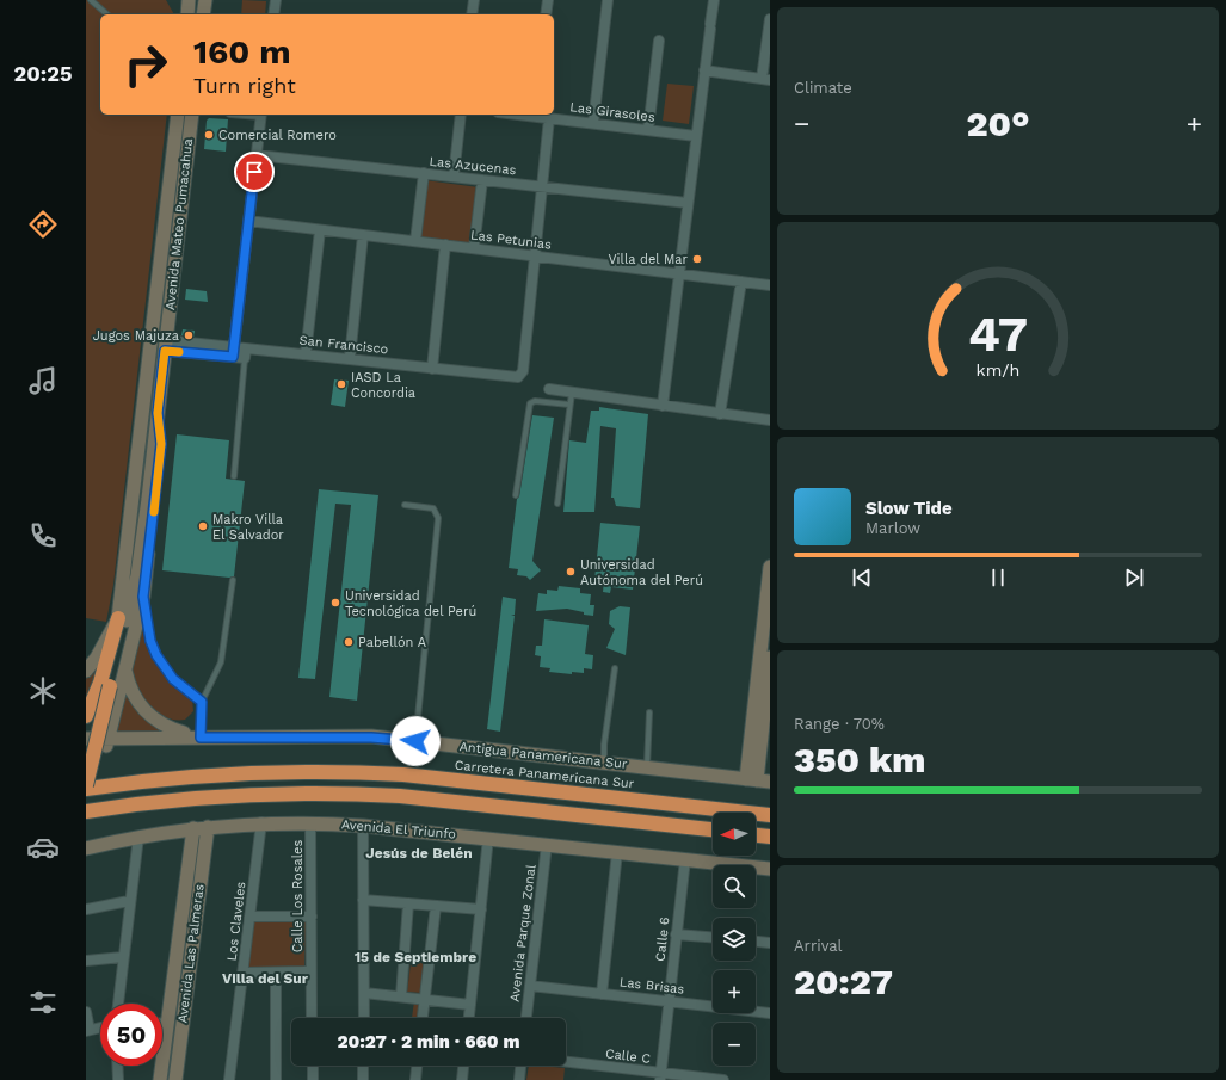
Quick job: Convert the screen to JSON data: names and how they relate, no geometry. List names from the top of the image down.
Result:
{
  "streets": {
    "highway": ["Carretera Panamericana Sur"],
    "main road": [
      "Avenida Mateo Pumacahua",
      "Antigua Panamericana Sur",
      "Avenida El Triunfo",
      "Avenida Las Palmeras"
    ],
    "street": [
      "Las Girasoles",
      "Las Azucenas",
      "Las Petunias",
      "San Francisco",
      "Calle Los Rosales",
      "Los Claveles",
      "Avenida Parque Zonal",
      "Calle 6",
      "Las Brisas",
      "Calle C"
    ]
  },
  "crossings": [
    ["Avenida Mateo Pumacahua", "San Francisco"],
    ["Las Petunias", "San Francisco"],
    ["Avenida El Triunfo", "Calle Los Rosales"],
    ["Avenida El Triunfo", "Los Claveles"],
    ["Avenida El Triunfo", "Avenida Parque Zonal"],
    ["Avenida El Triunfo", "Calle 6"],
    ["Avenida El Triunfo", "Avenida Las Palmeras"],
    ["Avenida Parque Zonal", "Las Brisas"],
    ["Calle 6", "Las Brisas"],
    ["Calle 6", "Calle C"]
  ],
  "districts": ["Jesús de Belén", "15 de Septiembre", "Villa del Sur"],
  "places": [
    "Comercial Romero",
    "Villa del Mar",
    "Jugos Majuza",
    "IASD La Concordia",
    "Makro Villa El Salvador",
    "Universidad Autónoma del Perú",
    "Universidad Tecnológica del Perú",
    "Pabellón A"
  ],
  "north": "left",
  "page": {
    "tabs": "20:25",
    "tile": [
      "Climate",
      ["Range · 70%", "350 km"],
      ["Arrival", "20:27"]
    ],
    "turn": ["160 m", "Turn right"],
    "heat": ["−", "20°", "+"],
    "song": ["Slow Tide", "Marlow"],
    "map_buttons": ["+", "−"],
    "limit": "50",
    "trip": "20:27 · 2 min · 660 m",
    "gauge": ["47", "km/h"]
  }
}
